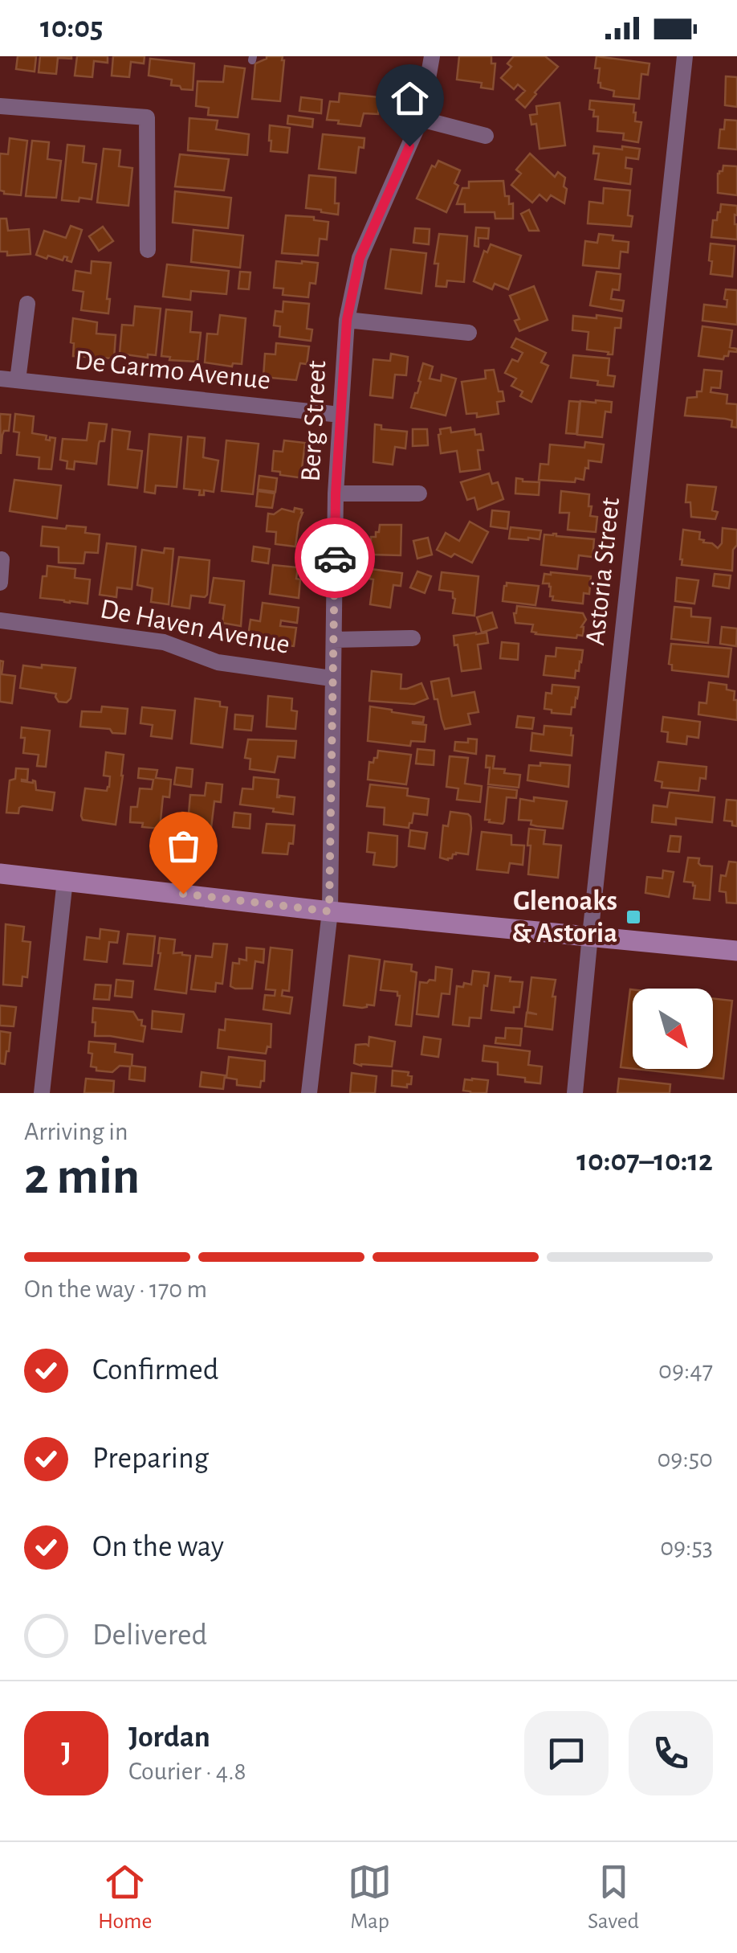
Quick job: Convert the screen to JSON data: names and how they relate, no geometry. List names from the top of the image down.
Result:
{
  "streets": {
    "street": [
      "De Garmo Avenue",
      "Berg Street",
      "Astoria Street",
      "De Haven Avenue"
    ]
  },
  "crossings": [
    ["De Garmo Avenue", "Berg Street"],
    ["Berg Street", "De Haven Avenue"]
  ],
  "places": {
    "transit": ["Glenoaks & Astoria"]
  },
  "north": "bottom right",
  "page": {
    "status": "10:05",
    "heading": ["2 min", "Arriving in", "10:07–10:12"],
    "panel": ["Jordan", "Courier · 4.8"],
    "bar": "On the way · 170 m",
    "list": [
      ["Confirmed", "09:47"],
      ["Preparing", "09:50"],
      ["On the way", "09:53"],
      "Delivered"
    ],
    "round": "J",
    "tabs": ["Home", "Map", "Saved"]
  }
}
